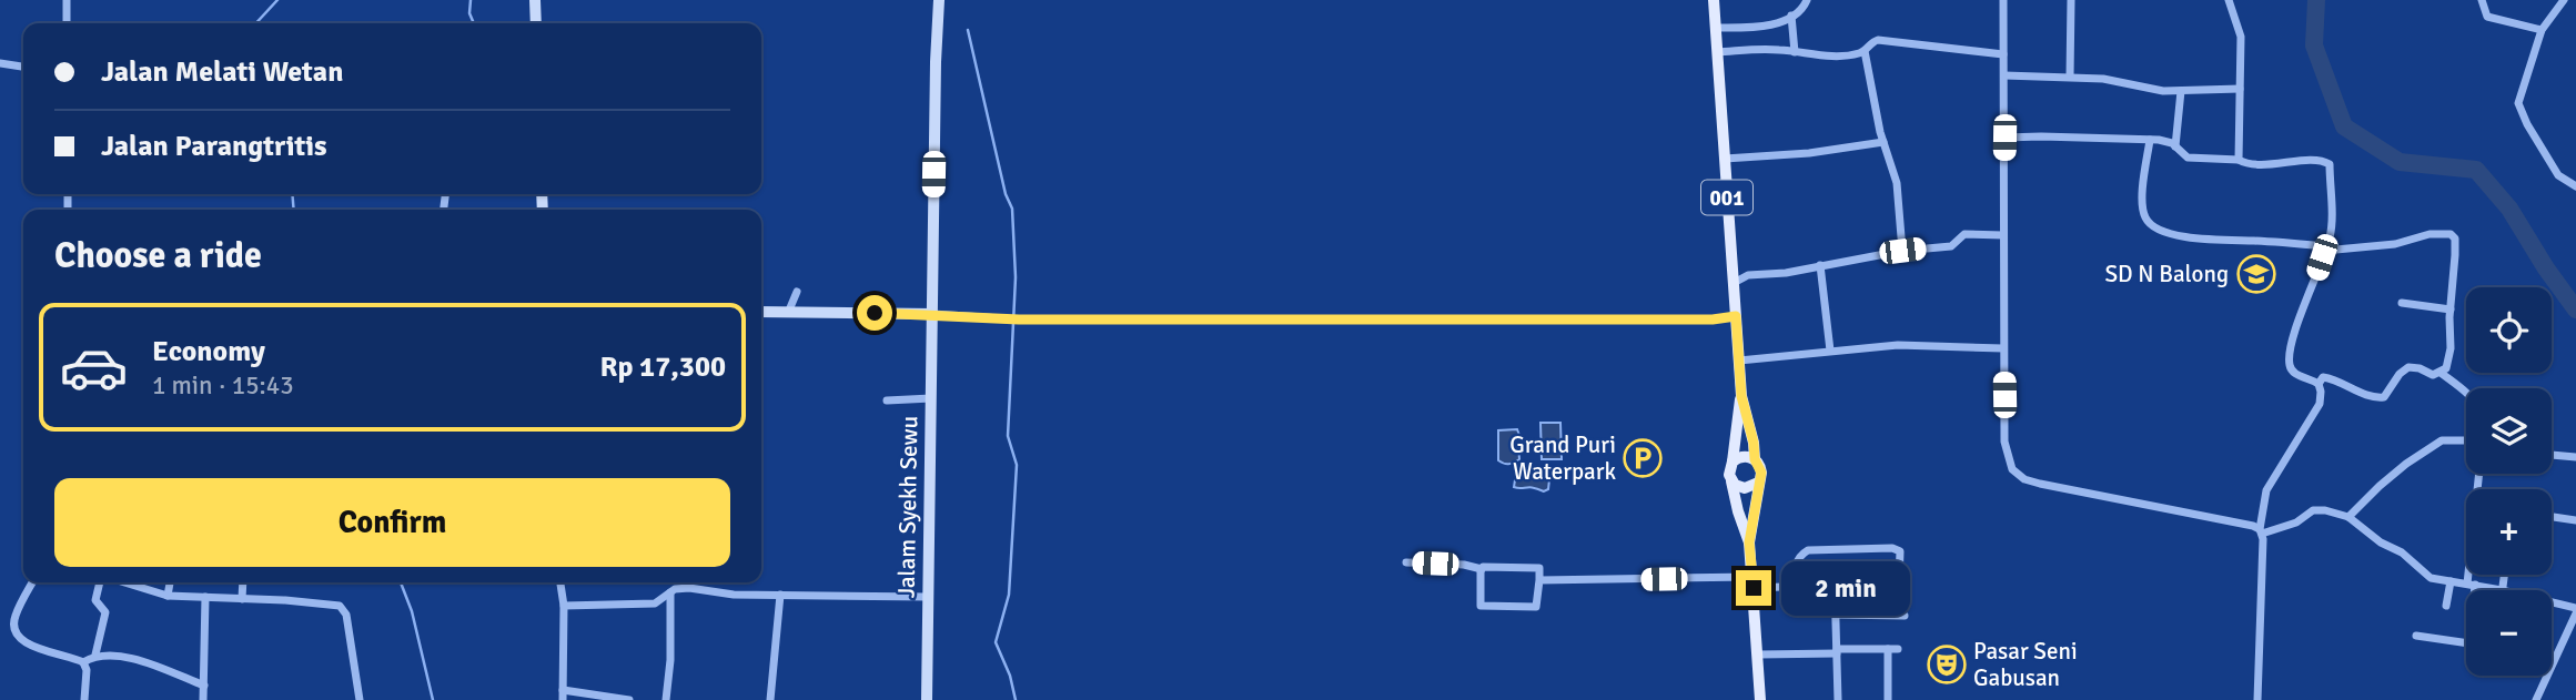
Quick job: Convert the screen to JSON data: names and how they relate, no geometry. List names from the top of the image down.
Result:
{
  "streets": {
    "main road": ["001"],
    "street": ["Jalam Syekh Sewu"]
  },
  "places": {
    "school or university": ["SD N Balong"],
    "parking": ["Grand Puri Waterpark"],
    "theatre": ["Pasar Seni Gabusan"]
  },
  "page": {
    "banner": ["Jalan Melati Wetan", "Jalan Parangtritis"],
    "heading": "Choose a ride",
    "map_buttons": ["+", "−"],
    "list": [
      {
        "name": "Economy",
        "note": "1 min · 15:43",
        "value": "Rp 17,300"
      }
    ],
    "buttons": "Confirm",
    "bubble": "2 min"
  }
}
